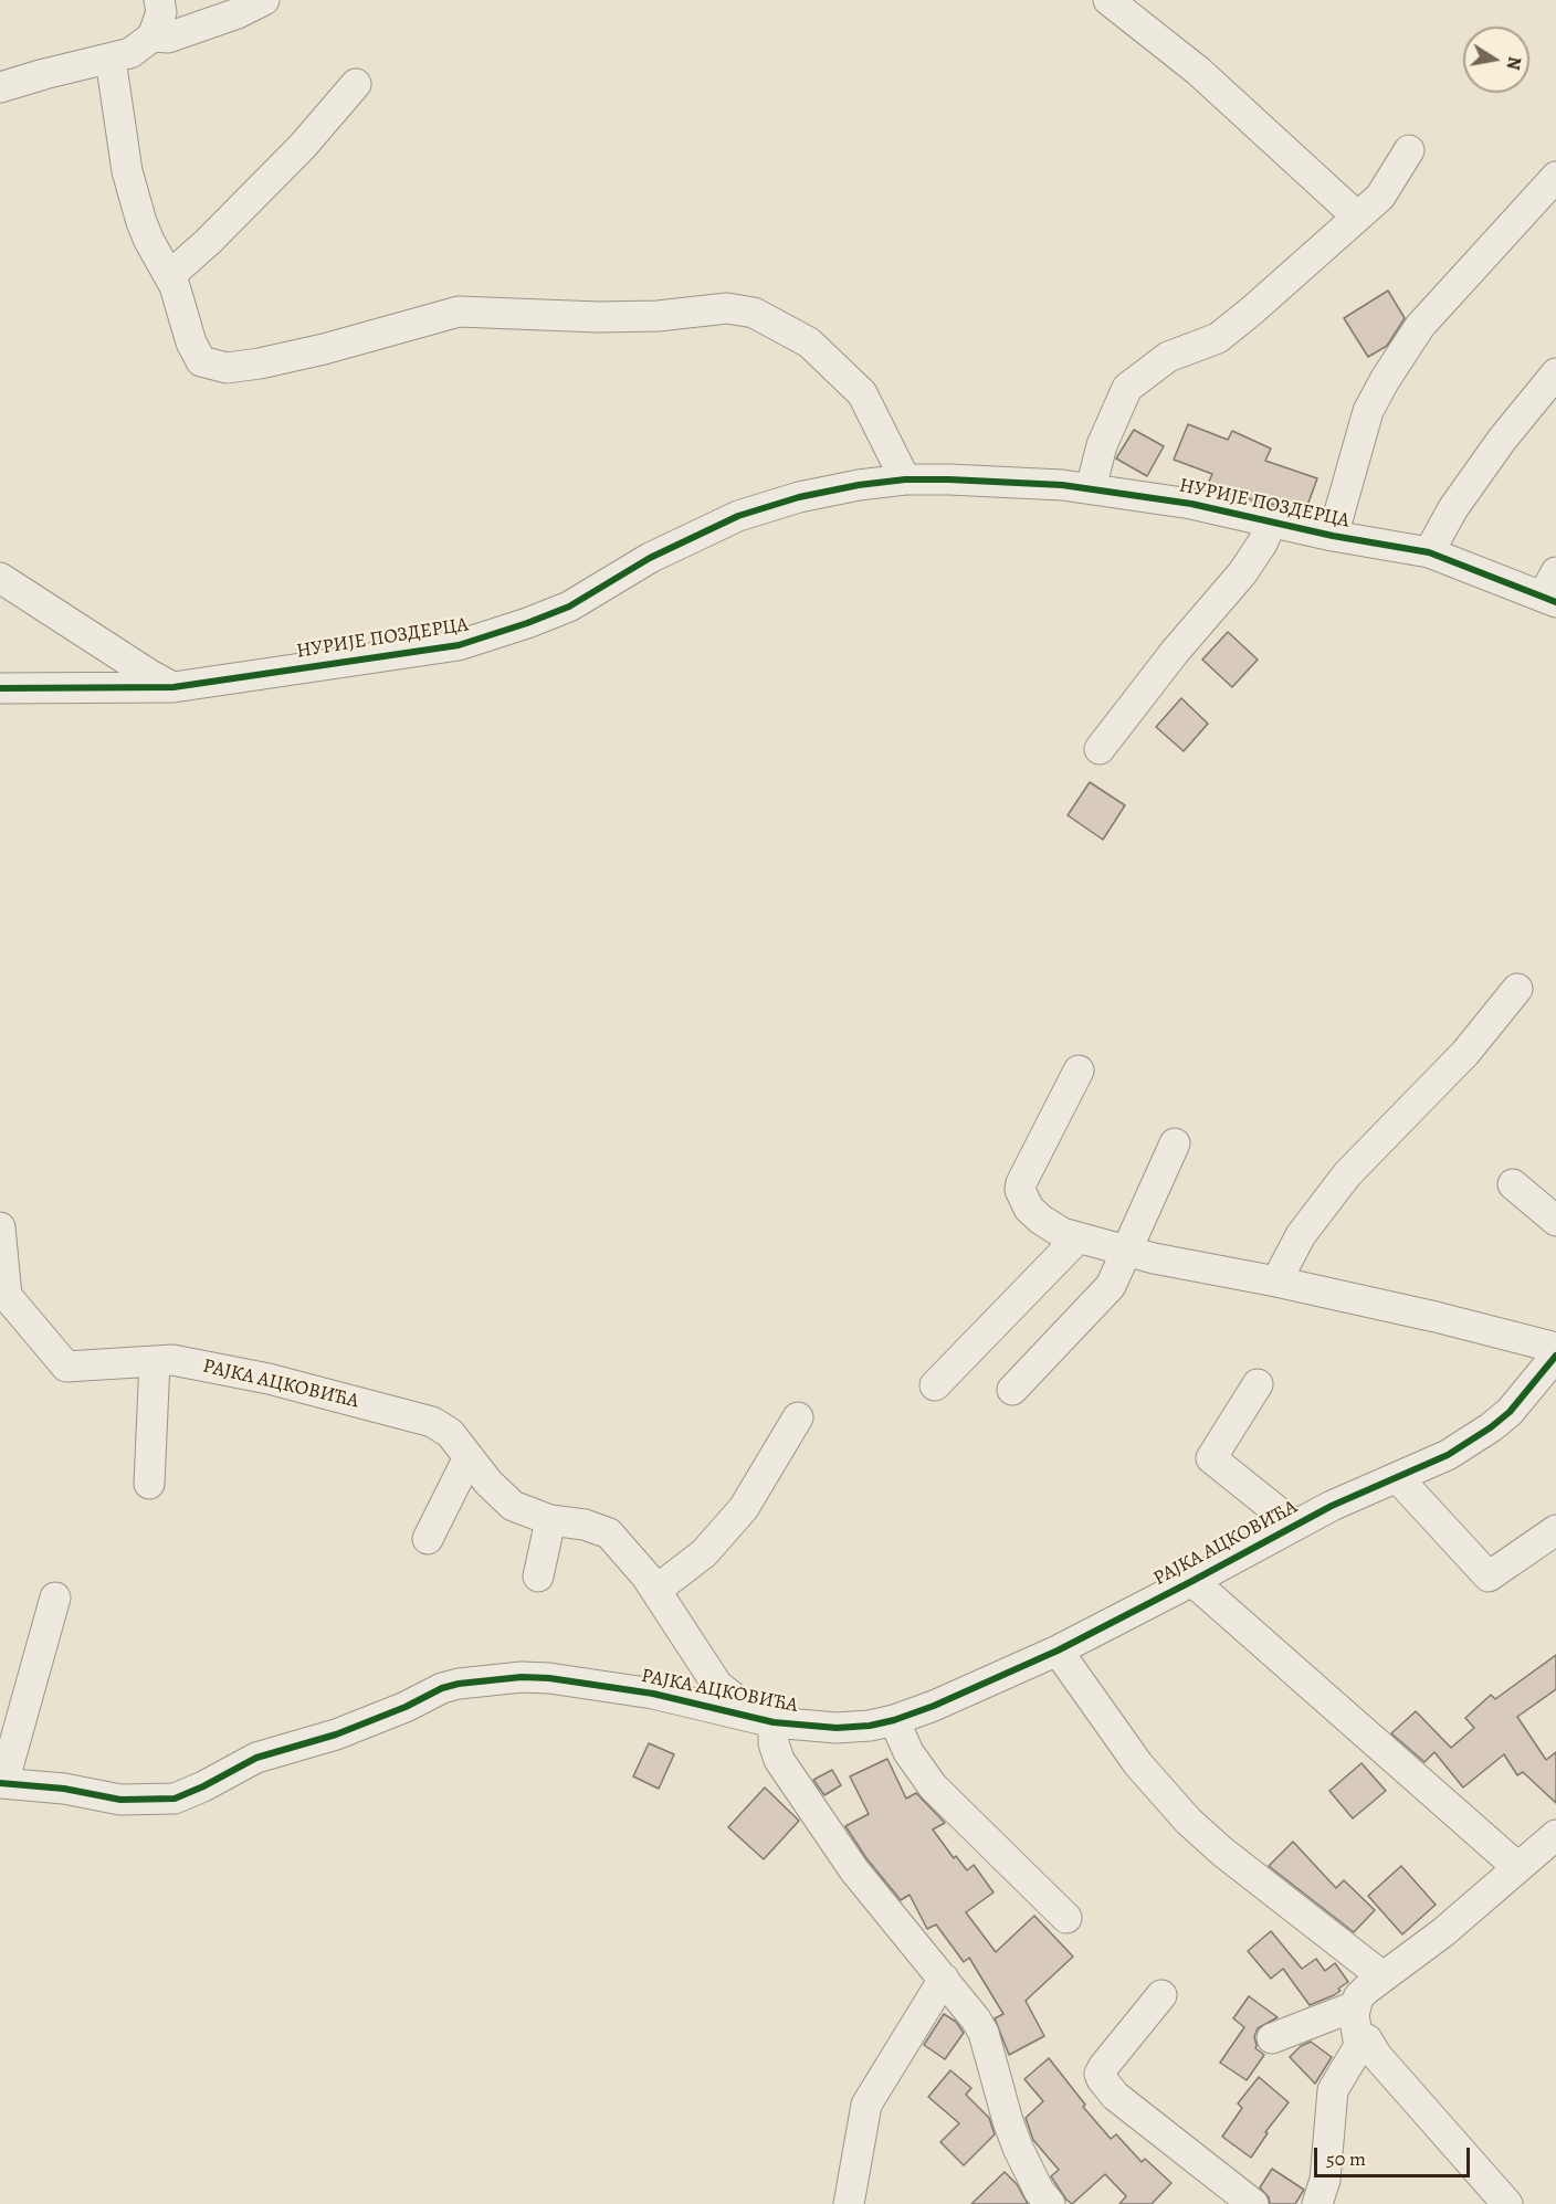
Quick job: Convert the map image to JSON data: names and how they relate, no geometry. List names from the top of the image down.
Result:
{
  "streets": {
    "street": ["НУРИЈЕ ПОЗДЕРЦА", "РАЈКА АЦКОВИЋА"]
  },
  "scale_bar": "50 m",
  "north": "right"
}
